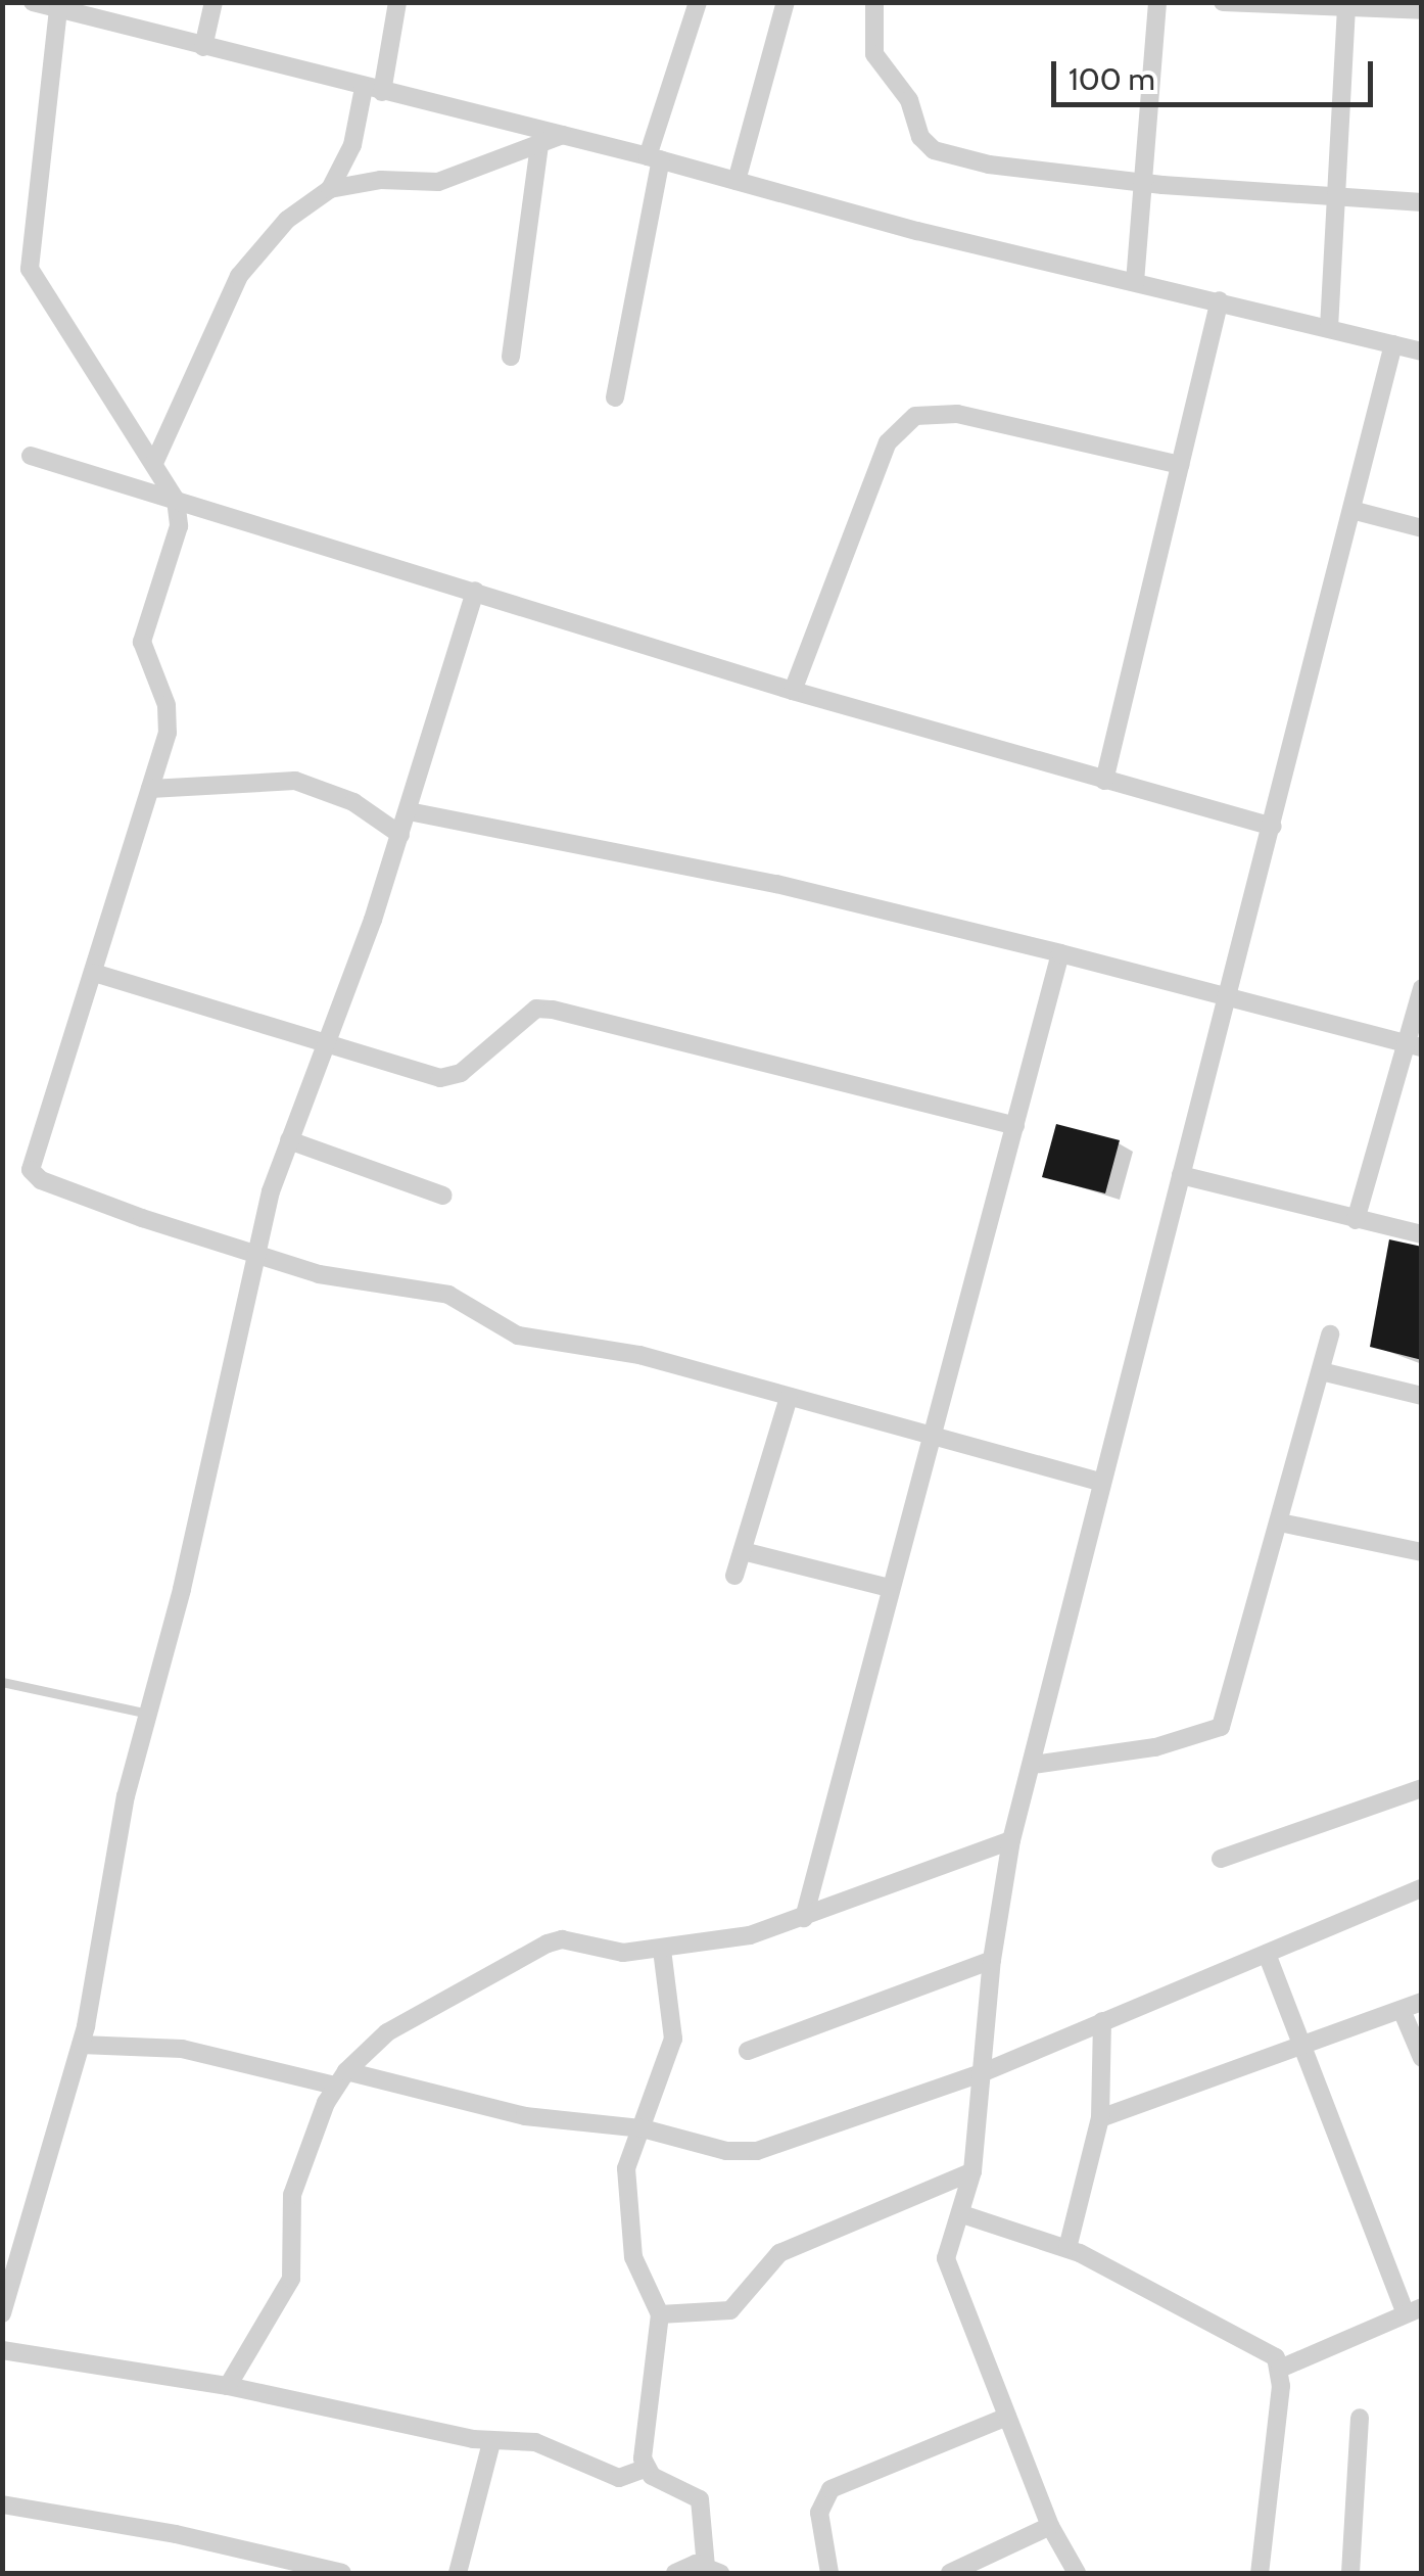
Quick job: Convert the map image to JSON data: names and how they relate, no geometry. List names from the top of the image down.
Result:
{
  "scale_bar": "100 m"
}
